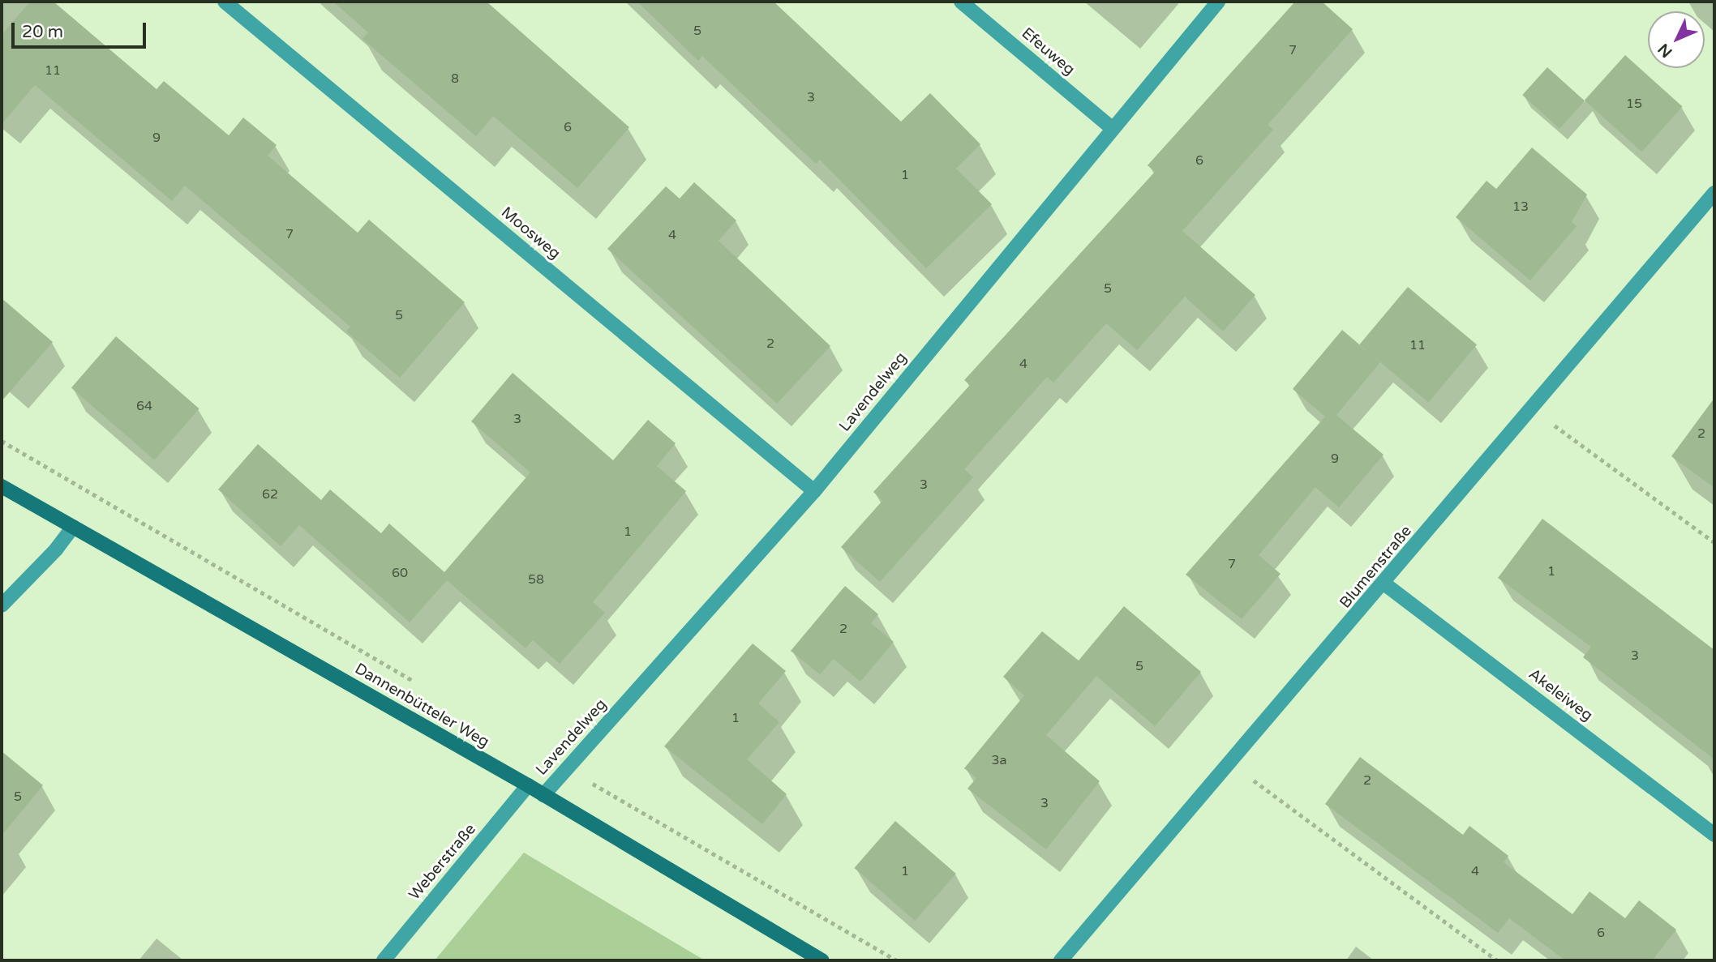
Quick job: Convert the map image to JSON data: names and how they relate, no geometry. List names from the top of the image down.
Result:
{
  "streets": {
    "street": [
      "Efeuweg",
      "Moosweg",
      "Lavendelweg",
      "Blumenstraße",
      "Akeleiweg",
      "Dannenbütteler Weg",
      "Weberstraße"
    ]
  },
  "crossings": [
    ["Efeuweg", "Lavendelweg"],
    ["Moosweg", "Lavendelweg"],
    ["Lavendelweg", "Dannenbütteler Weg"],
    ["Blumenstraße", "Akeleiweg"],
    ["Dannenbütteler Weg", "Weberstraße"]
  ],
  "house_numbers": [
    "5",
    "7",
    "11",
    "8",
    "3",
    "15",
    "6",
    "9",
    "6",
    "1",
    "13",
    "7",
    "4",
    "5",
    "5",
    "2",
    "11",
    "4",
    "64",
    "3",
    "2",
    "9",
    "3",
    "62",
    "1",
    "7",
    "1",
    "60",
    "58",
    "2",
    "3",
    "5",
    "1",
    "3a",
    "2",
    "5",
    "3",
    "1",
    "4",
    "6"
  ],
  "scale_bar": "20 m",
  "north": "bottom left"
}
